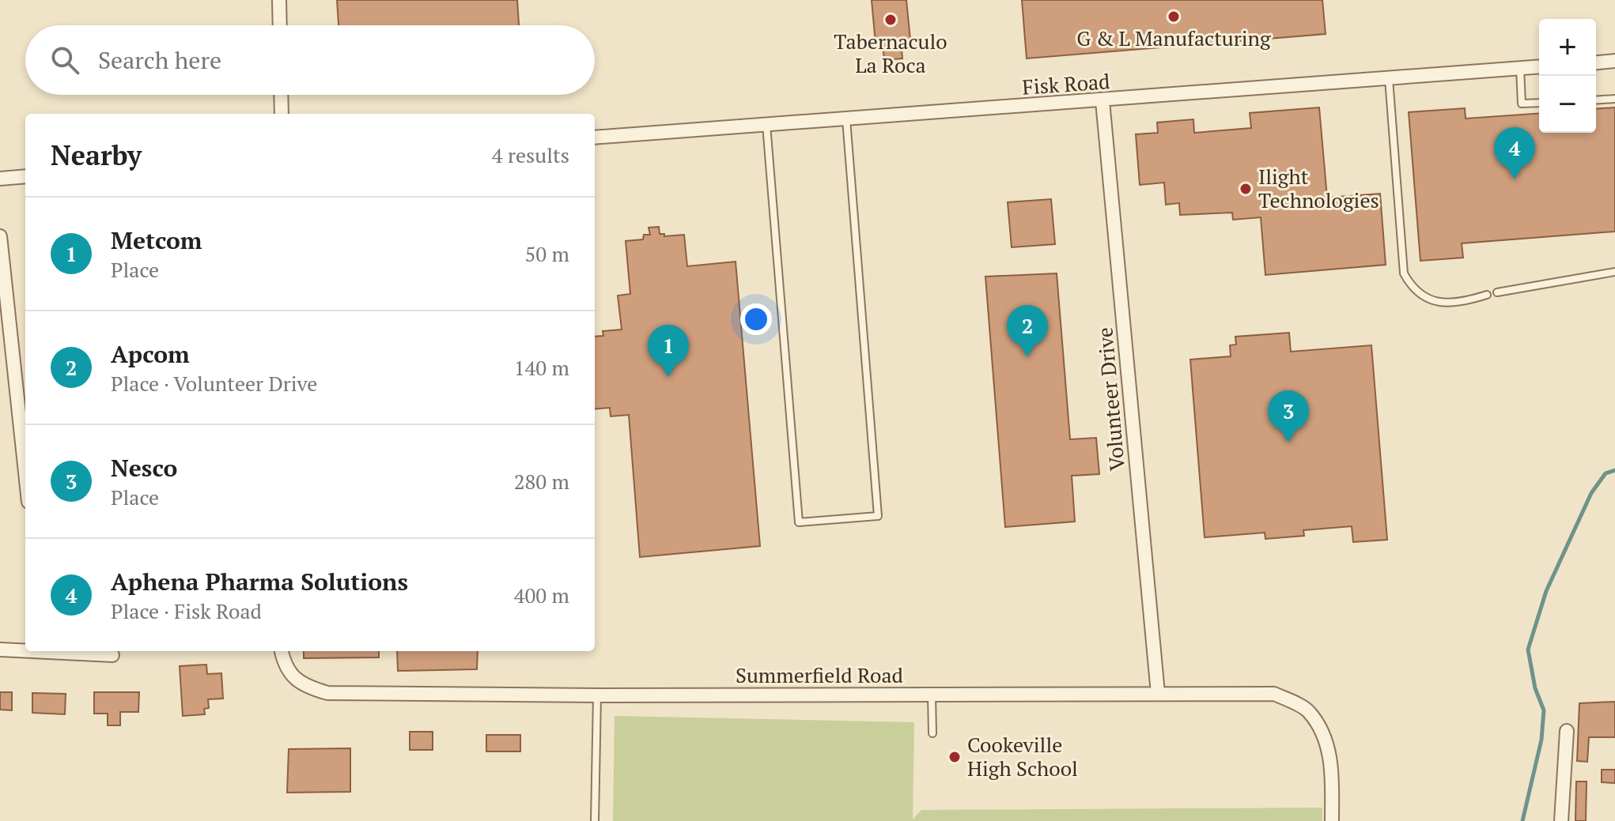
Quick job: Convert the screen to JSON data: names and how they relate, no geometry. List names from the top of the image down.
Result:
{
  "streets": {
    "street": ["Fisk Road", "Volunteer Drive", "Summerfield Road"]
  },
  "crossings": [
    ["Fisk Road", "Volunteer Drive"],
    ["Volunteer Drive", "Summerfield Road"]
  ],
  "places": [
    "G & L Manufacturing",
    "Tabernaculo La Roca",
    "Ilight Technologies",
    "Cookeville High School"
  ],
  "page": {
    "map_buttons": ["+", "−"],
    "search": "Search here",
    "heading": ["Nearby", "4 results"],
    "pins": [
      "4",
      "2",
      "1",
      "3"
    ],
    "list": [
      {
        "mark": "1",
        "name": "Metcom",
        "note": "Place",
        "value": "50 m"
      },
      {
        "mark": "2",
        "name": "Apcom",
        "note": "Place · Volunteer Drive",
        "value": "140 m"
      },
      {
        "mark": "3",
        "name": "Nesco",
        "note": "Place",
        "value": "280 m"
      },
      {
        "mark": "4",
        "name": "Aphena Pharma Solutions",
        "note": "Place · Fisk Road",
        "value": "400 m"
      }
    ]
  }
}
